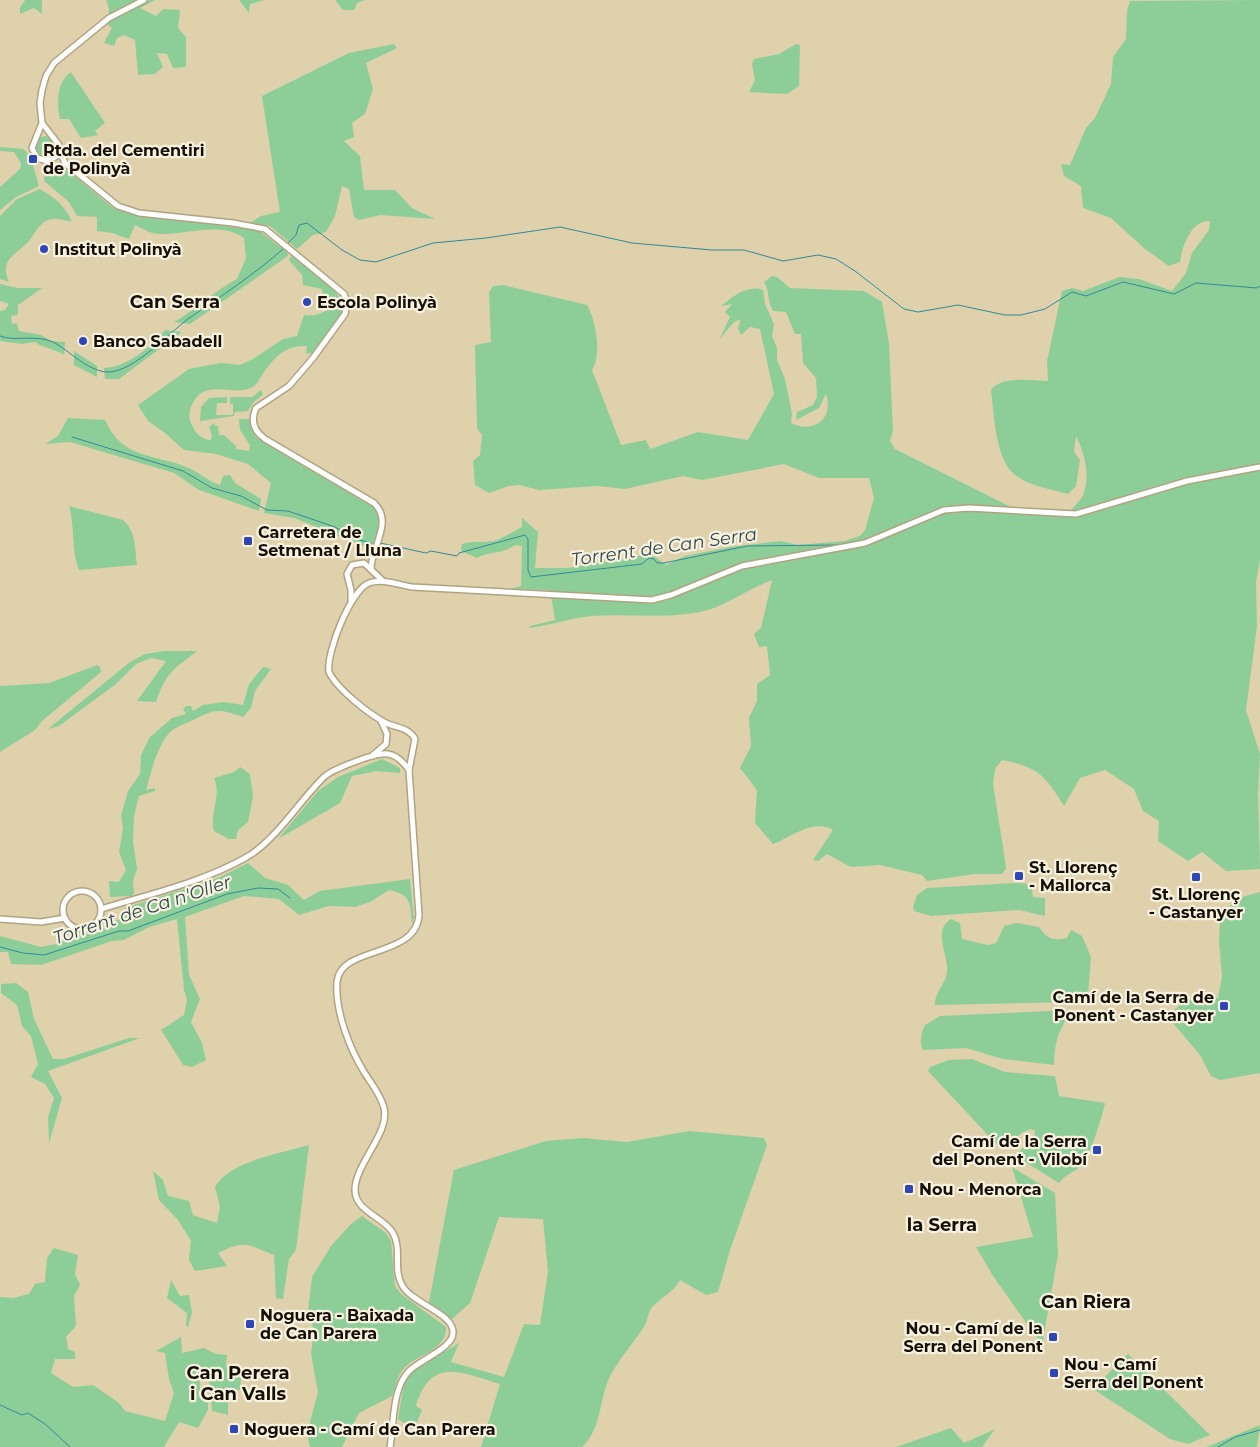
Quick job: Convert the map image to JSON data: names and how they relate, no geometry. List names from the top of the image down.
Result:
{
  "districts": [
    "Can Serra",
    "la Serra",
    "Can Riera",
    "Can Perera i Can Valls"
  ],
  "water": ["Torrent de Can Serra", "Torrent de Ca n'Oller"],
  "places": {
    "transit": [
      "Rtda. del Cementiri de Polinyà",
      "Carretera de Setmenat / Lluna",
      "St. Llorenç - Mallorca",
      "St. Llorenç - Castanyer",
      "Camí de la Serra de Ponent - Castanyer",
      "Camí de la Serra del Ponent - Vilobí",
      "Nou - Menorca",
      "Noguera - Baixada de Can Parera",
      "Nou - Camí de la Serra del Ponent",
      "Nou - Camí Serra del Ponent",
      "Noguera - Camí de Can Parera"
    ],
    "other": ["Institut Polinyà", "Escola Polinyà", "Banco Sabadell"]
  }
}
